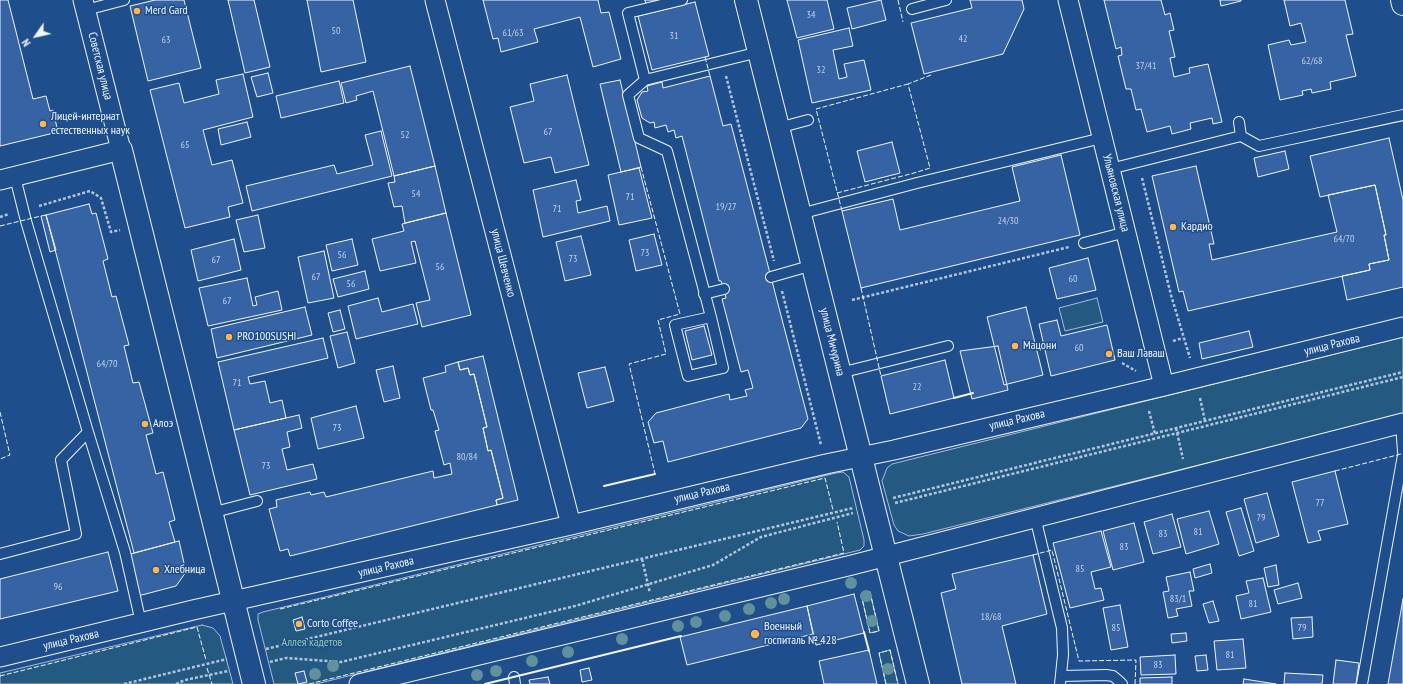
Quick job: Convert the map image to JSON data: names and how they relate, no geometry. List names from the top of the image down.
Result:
{
  "streets": {
    "street": [
      "Советская улица",
      "Ульяновская улица",
      "улица Шевченко",
      "улица Мичурина",
      "улица Рахова"
    ]
  },
  "crossings": [
    ["Советская улица", "улица Рахова"],
    ["Ульяновская улица", "улица Рахова"],
    ["улица Шевченко", "улица Рахова"],
    ["улица Мичурина", "улица Рахова"]
  ],
  "parks": ["Аллея кадетов"],
  "places": [
    "Merd Gard",
    "Лицей-интернат естественных наук",
    "Кардио",
    "PRO100SUSHI",
    "Мацони",
    "Ваш Лаваш",
    "Алоэ",
    "Хлебница",
    "Corto Coffee",
    "Военный госпиталь № 428"
  ],
  "house_numbers": [
    "34",
    "50",
    "61/63",
    "31",
    "42",
    "63",
    "62/68",
    "37/41",
    "32",
    "67",
    "52",
    "65",
    "54",
    "71",
    "19/27",
    "71",
    "24/30",
    "64/70",
    "73",
    "56",
    "73",
    "67",
    "56",
    "67",
    "60",
    "56",
    "67",
    "60",
    "64/70",
    "71",
    "22",
    "73",
    "80/84",
    "73",
    "77",
    "79",
    "81",
    "83",
    "83",
    "85",
    "96",
    "83/1",
    "81",
    "18/68",
    "85",
    "79",
    "81",
    "83"
  ],
  "north": "bottom left"
}
